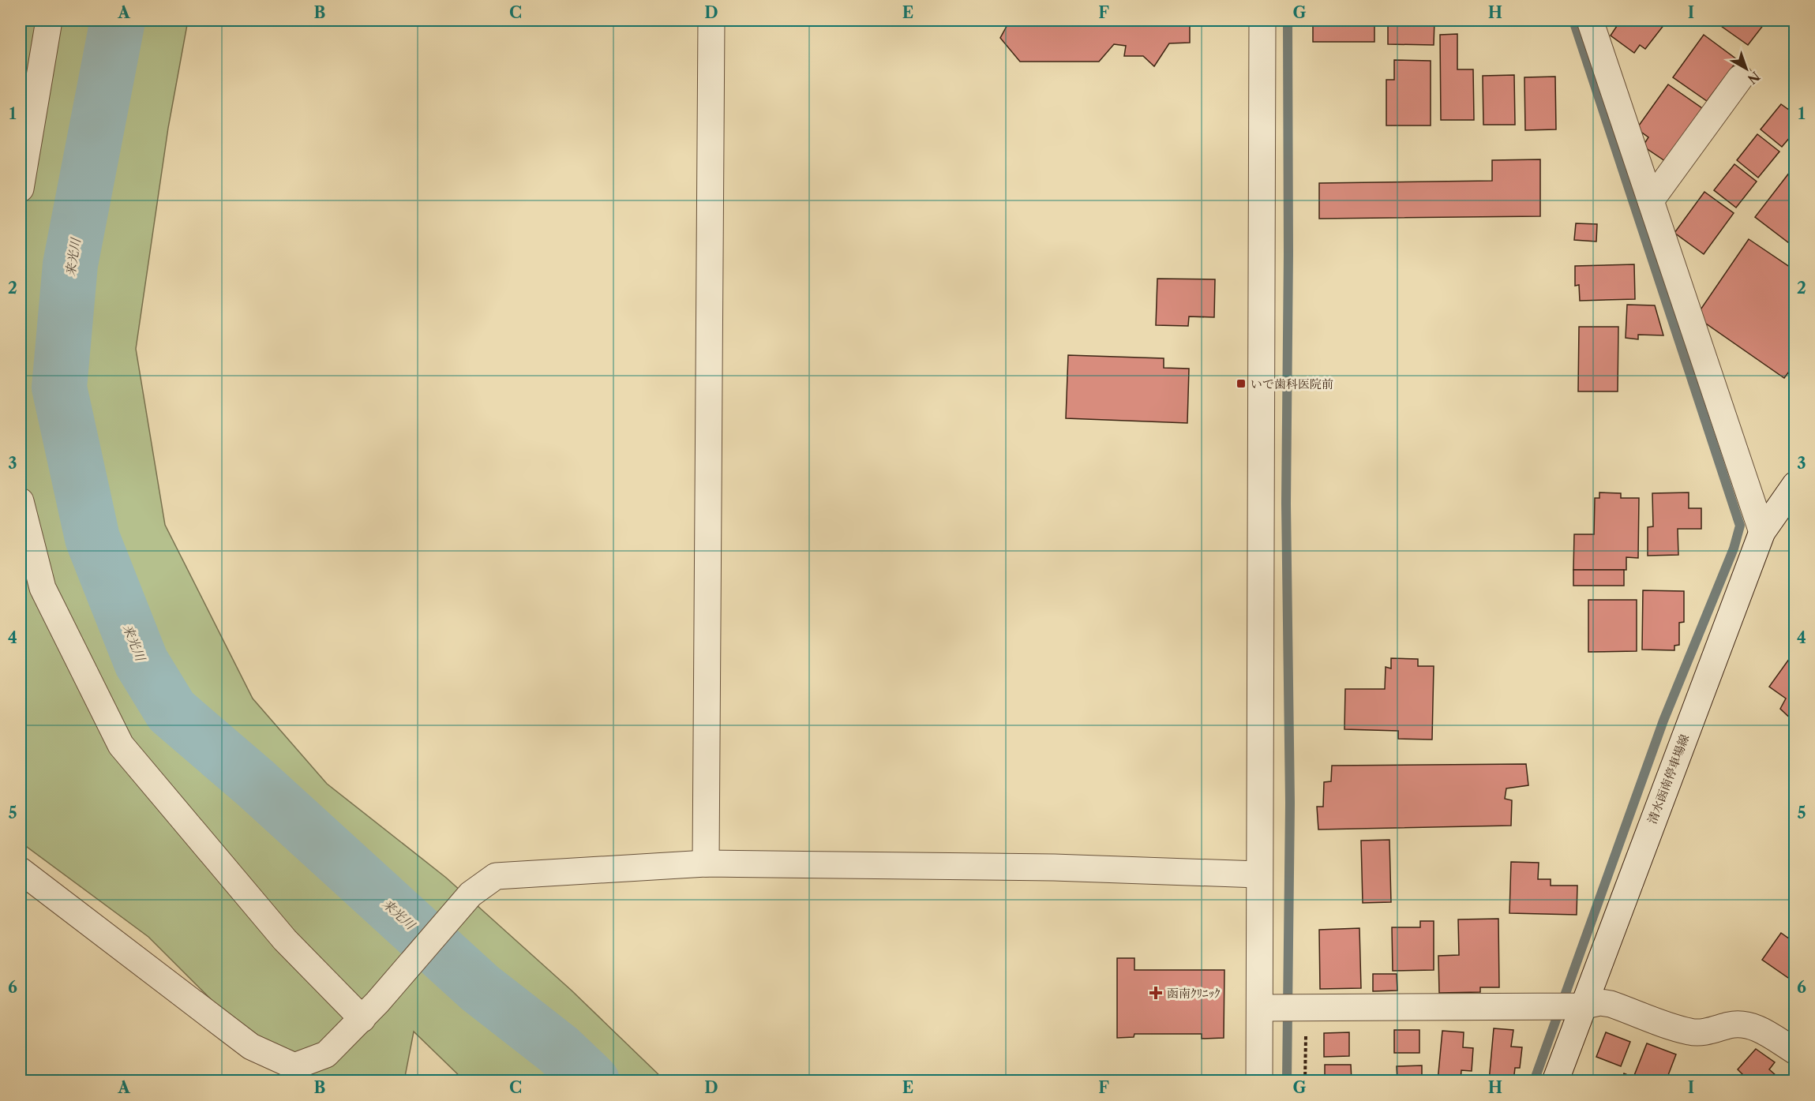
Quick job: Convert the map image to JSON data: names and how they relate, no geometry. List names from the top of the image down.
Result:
{
  "streets": {
    "street": ["清水函南停車場線"]
  },
  "water": ["来光川"],
  "places": {
    "transit": ["いで歯科医院前"],
    "health": ["函南ｸﾘﾆｯｸ"]
  },
  "north": "bottom right",
  "grid": {
    "columns": [
      "A",
      "B",
      "C",
      "D",
      "E",
      "F",
      "G",
      "H",
      "I"
    ],
    "rows": [
      "1",
      "2",
      "3",
      "4",
      "5",
      "6"
    ]
  }
}
